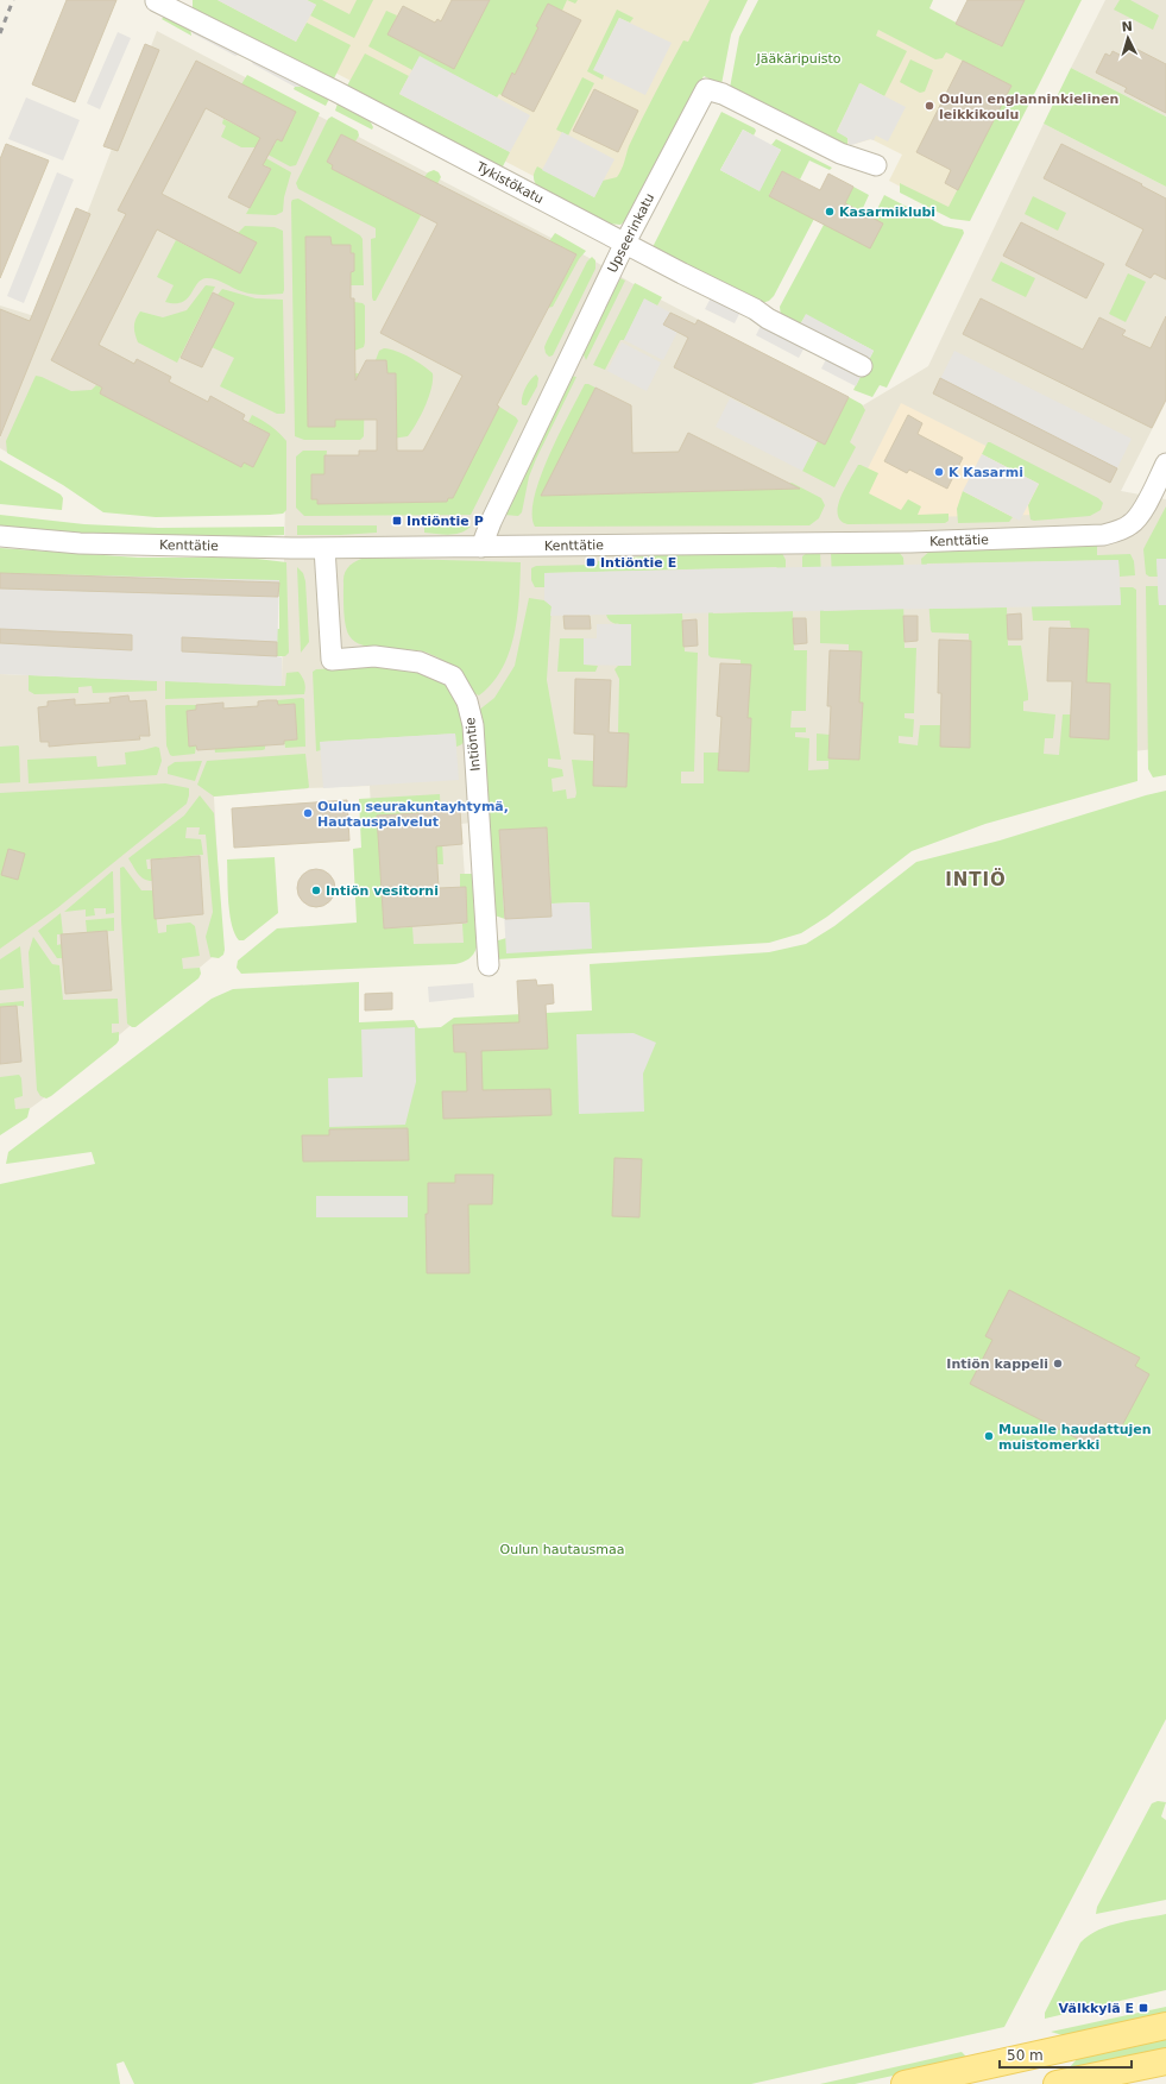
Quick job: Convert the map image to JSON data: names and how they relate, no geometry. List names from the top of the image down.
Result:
{
  "streets": {
    "street": [
      "Tykistökatu",
      "Upseerinkatu",
      "Kenttätie",
      "Intiöntie"
    ]
  },
  "crossings": [
    ["Tykistökatu", "Upseerinkatu"],
    ["Upseerinkatu", "Kenttätie"],
    ["Kenttätie", "Intiöntie"]
  ],
  "districts": ["INTIÖ"],
  "parks": ["Jääkäripuisto", "Oulun hautausmaa"],
  "places": {
    "other": [
      "Oulun englanninkielinen leikkikoulu",
      "Kasarmiklubi",
      "K Kasarmi",
      "Oulun seurakuntayhtymä, Hautauspalvelut",
      "Intiön vesitorni",
      "Intiön kappeli",
      "Muualle haudattujen muistomerkki"
    ],
    "transit": ["Intiöntie P", "Intiöntie E", "Välkkylä E"]
  },
  "scale_bar": "50 m",
  "north": "top"
}
